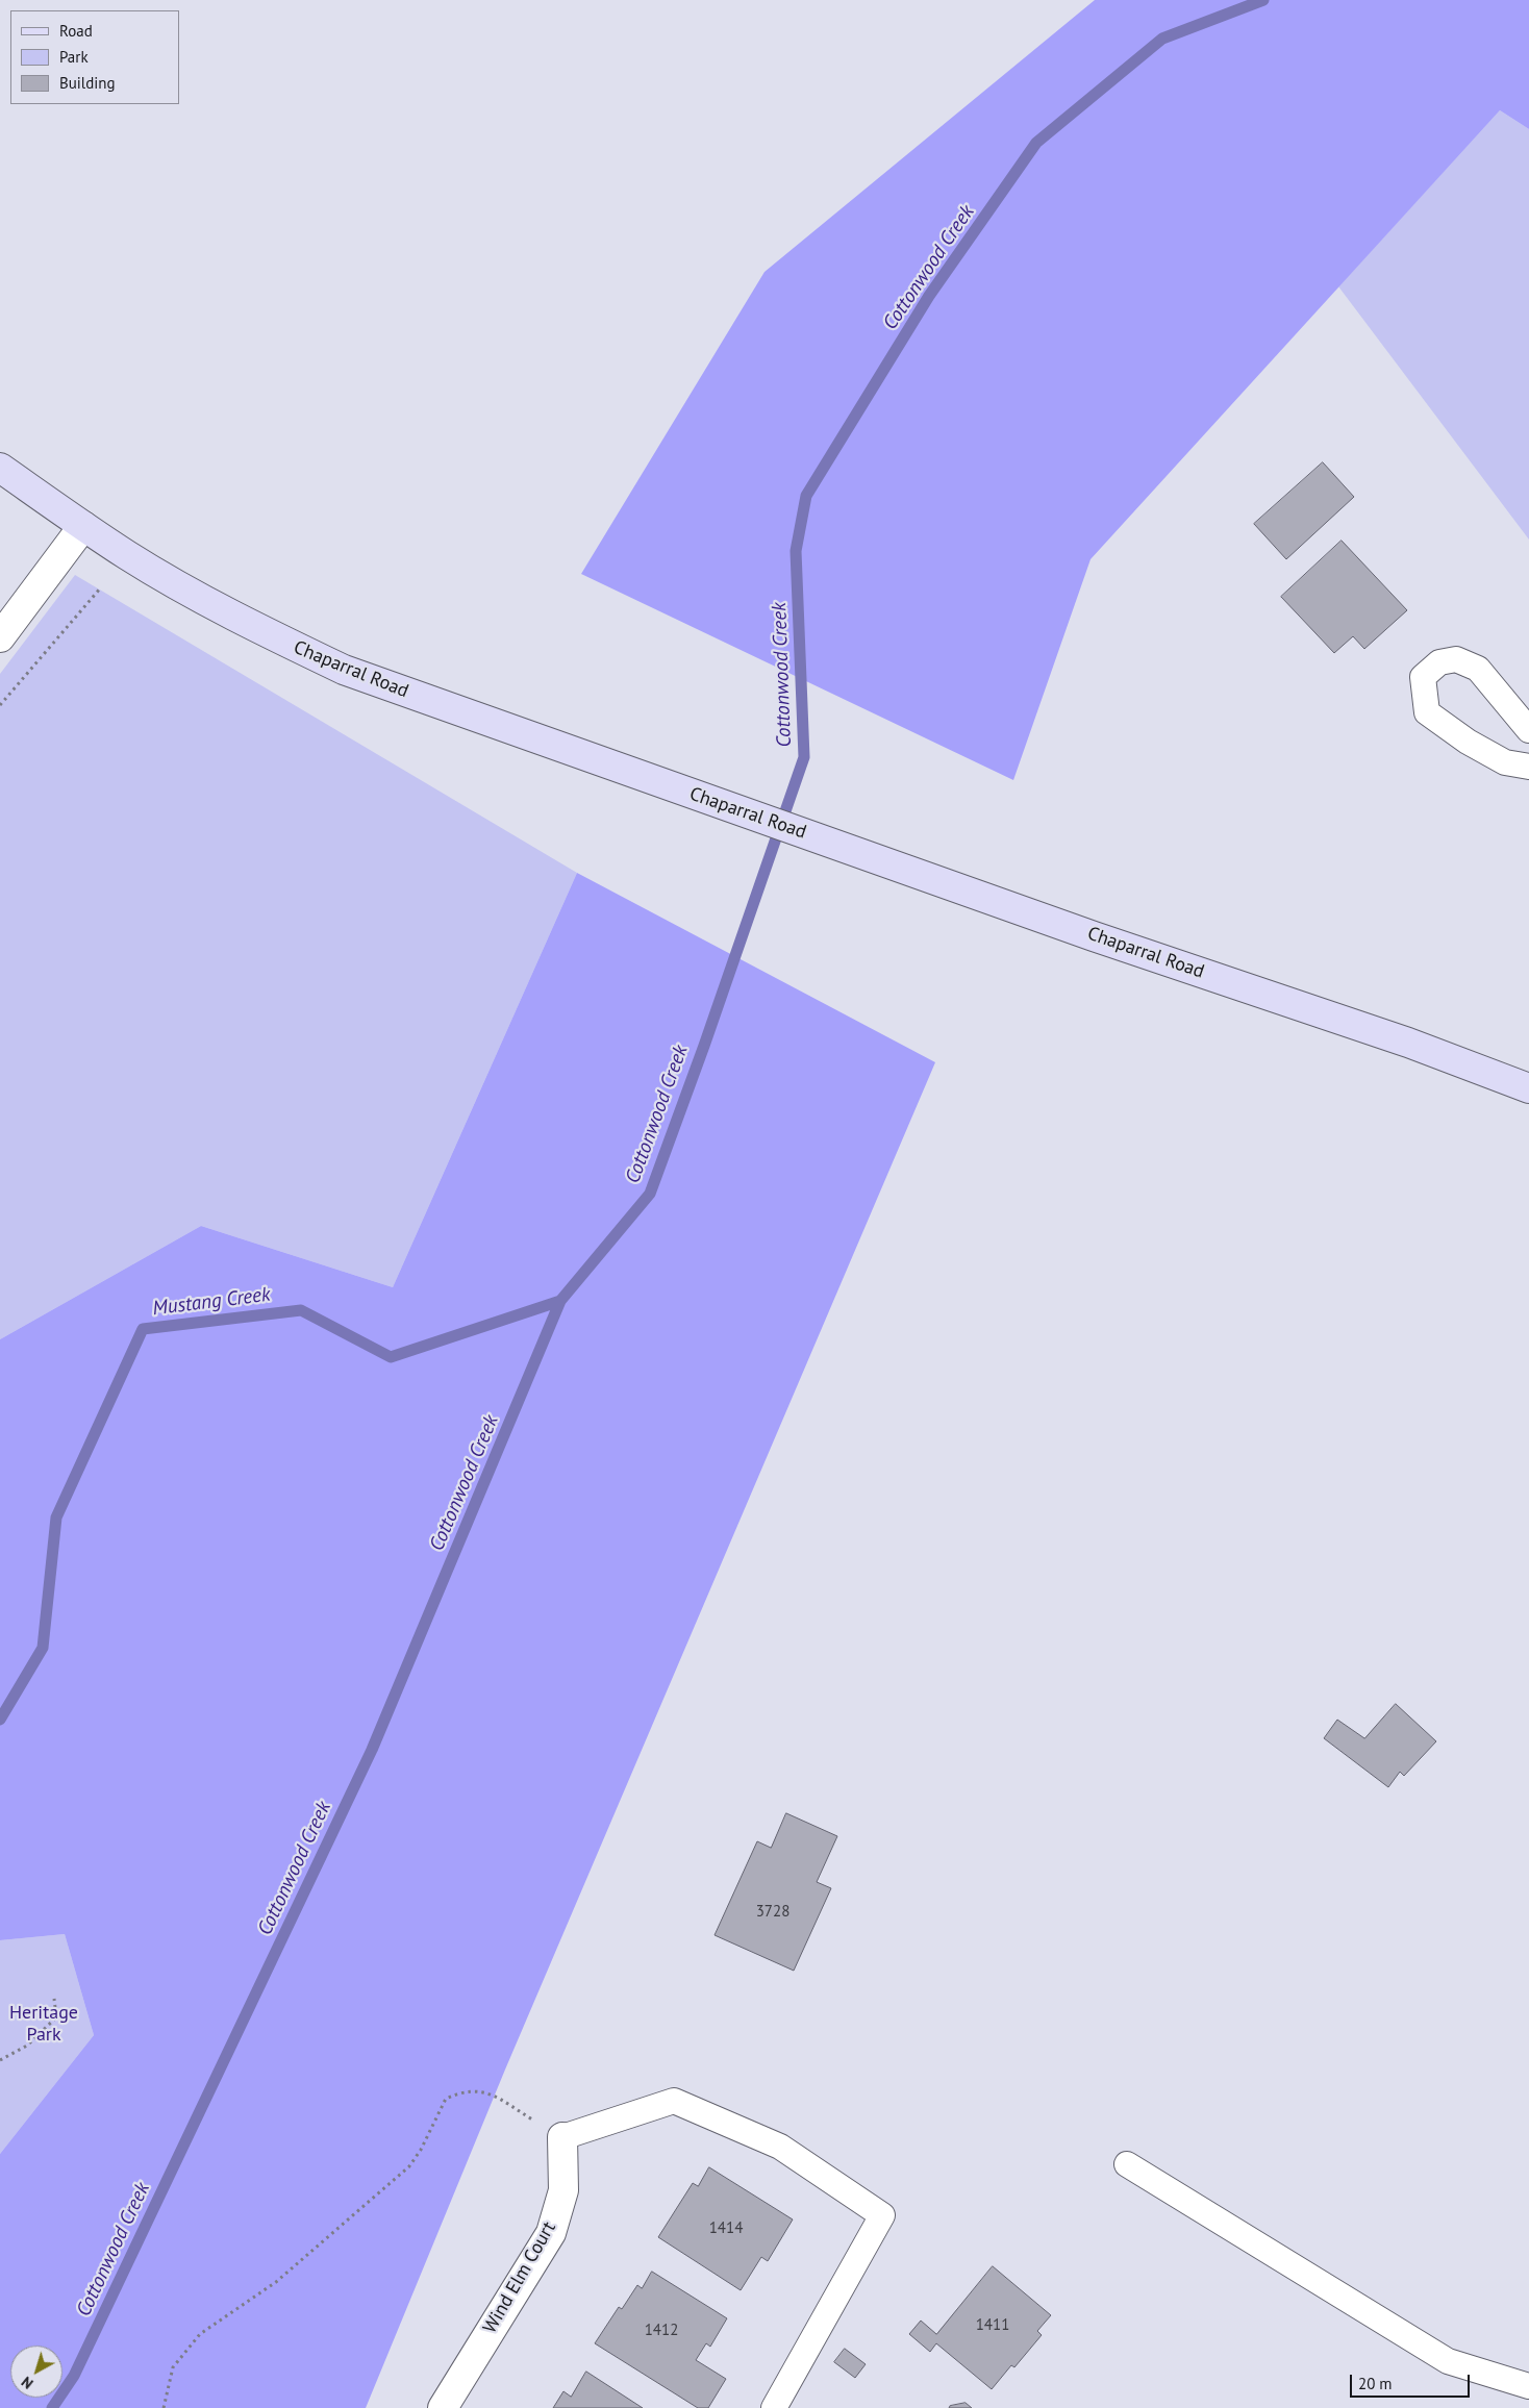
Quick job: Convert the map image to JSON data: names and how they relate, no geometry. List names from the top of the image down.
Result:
{
  "streets": {
    "main road": ["Chaparral Road"],
    "street": ["Wind Elm Court"]
  },
  "water": ["Cottonwood Creek", "Mustang Creek"],
  "parks": ["Heritage Park"],
  "house_numbers": [
    "3728",
    "1414",
    "1411",
    "1412"
  ],
  "legend": ["Road", "Park", "Building"],
  "scale_bar": "20 m",
  "north": "bottom left"
}
